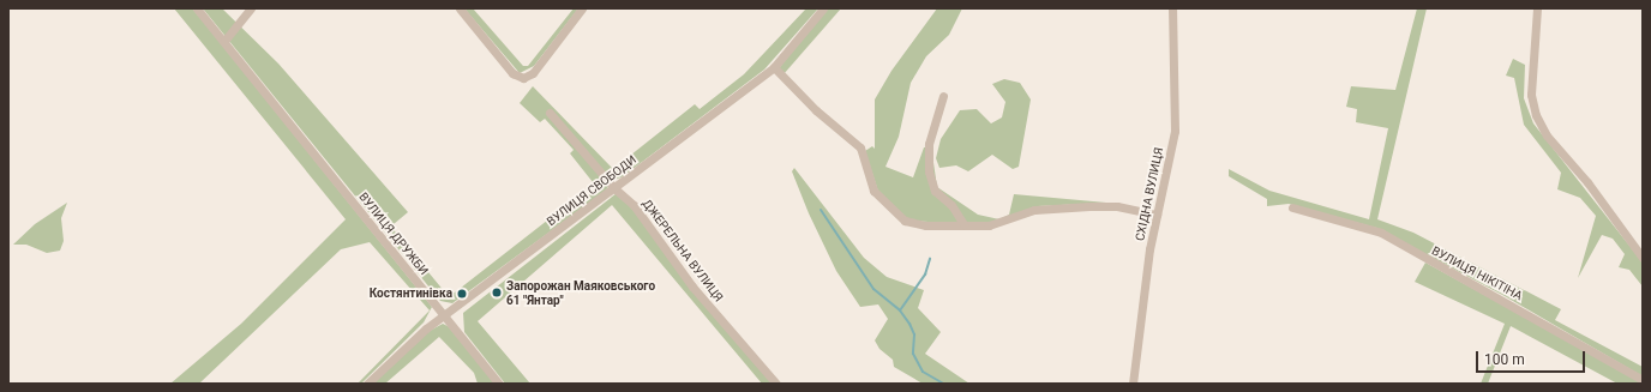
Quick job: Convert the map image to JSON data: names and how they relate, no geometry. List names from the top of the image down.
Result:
{
  "streets": {
    "street": [
      "ВУЛИЦЯ СВОБОДИ",
      "СХІДНА ВУЛИЦЯ",
      "ВУЛИЦЯ ДРУЖБИ",
      "ДЖЕРЕЛЬНА ВУЛИЦЯ",
      "ВУЛИЦЯ НІКІТІНА"
    ]
  },
  "crossings": [
    ["ВУЛИЦЯ СВОБОДИ", "ВУЛИЦЯ ДРУЖБИ"],
    ["ВУЛИЦЯ СВОБОДИ", "ДЖЕРЕЛЬНА ВУЛИЦЯ"]
  ],
  "places": ["Запорожан Маяковського 61 \"Янтар\"", "Костянтинівка"],
  "scale_bar": "100 m"
}
